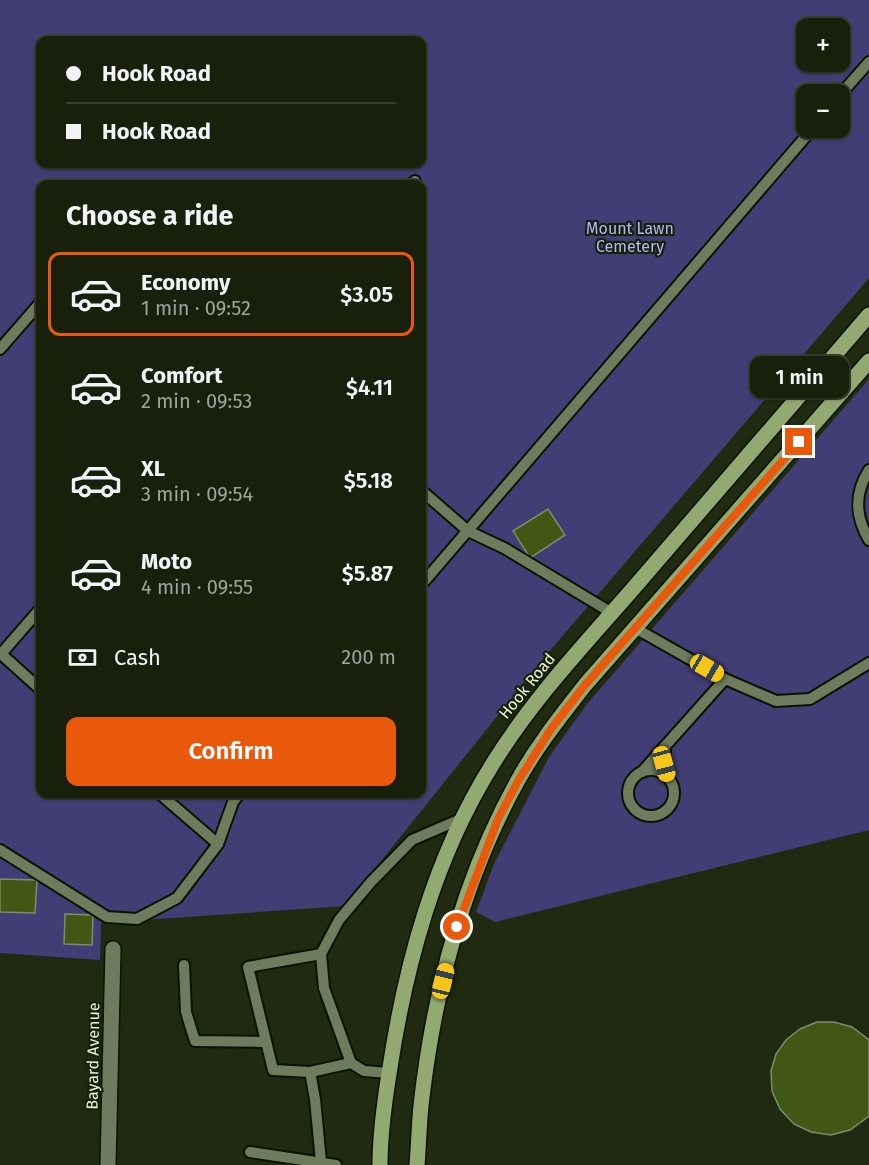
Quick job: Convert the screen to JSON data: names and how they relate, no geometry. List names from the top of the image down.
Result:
{
  "streets": {
    "main road": ["Hook Road"],
    "street": ["Bayard Avenue"]
  },
  "parks": ["Mount Lawn Cemetery"],
  "page": {
    "map_buttons": ["+", "−"],
    "banner": ["Hook Road", "Hook Road"],
    "heading": "Choose a ride",
    "list": [
      {
        "name": "Economy",
        "note": "1 min · 09:52",
        "value": "$3.05"
      },
      {
        "name": "Comfort",
        "note": "2 min · 09:53",
        "value": "$4.11"
      },
      {
        "name": "XL",
        "note": "3 min · 09:54",
        "value": "$5.18"
      },
      {
        "name": "Moto",
        "note": "4 min · 09:55",
        "value": "$5.87"
      }
    ],
    "bubble": "1 min",
    "pay": ["Cash", "200 m"],
    "buttons": "Confirm"
  }
}
